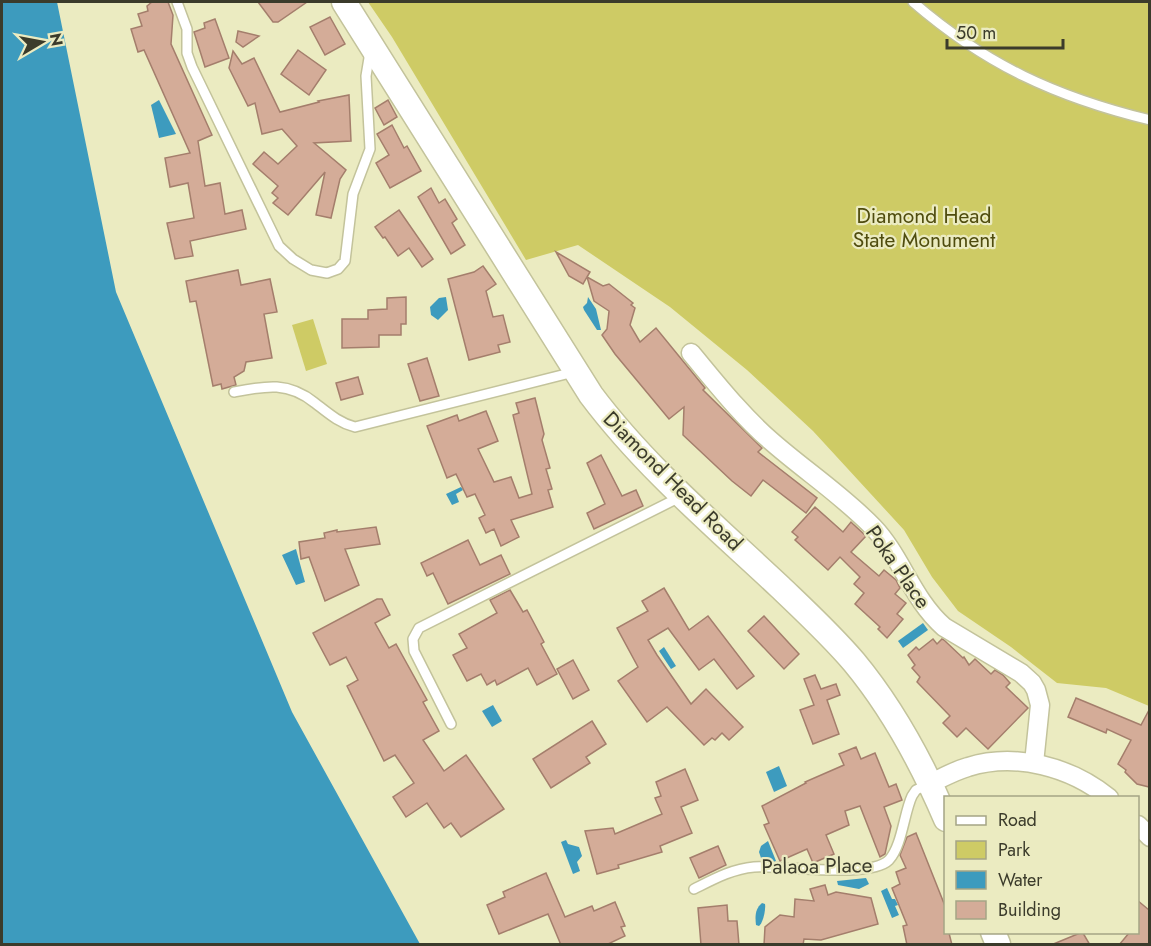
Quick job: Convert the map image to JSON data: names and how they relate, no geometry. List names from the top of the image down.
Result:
{
  "streets": {
    "street": ["Diamond Head Road", "Poka Place"],
    "lane": ["Palaoa Place"]
  },
  "crossings": [
    ["Diamond Head Road", "Palaoa Place"]
  ],
  "parks": ["Diamond Head State Monument"],
  "legend": [
    "Road",
    "Park",
    "Water",
    "Building"
  ],
  "scale_bar": "50 m",
  "north": "right"
}
